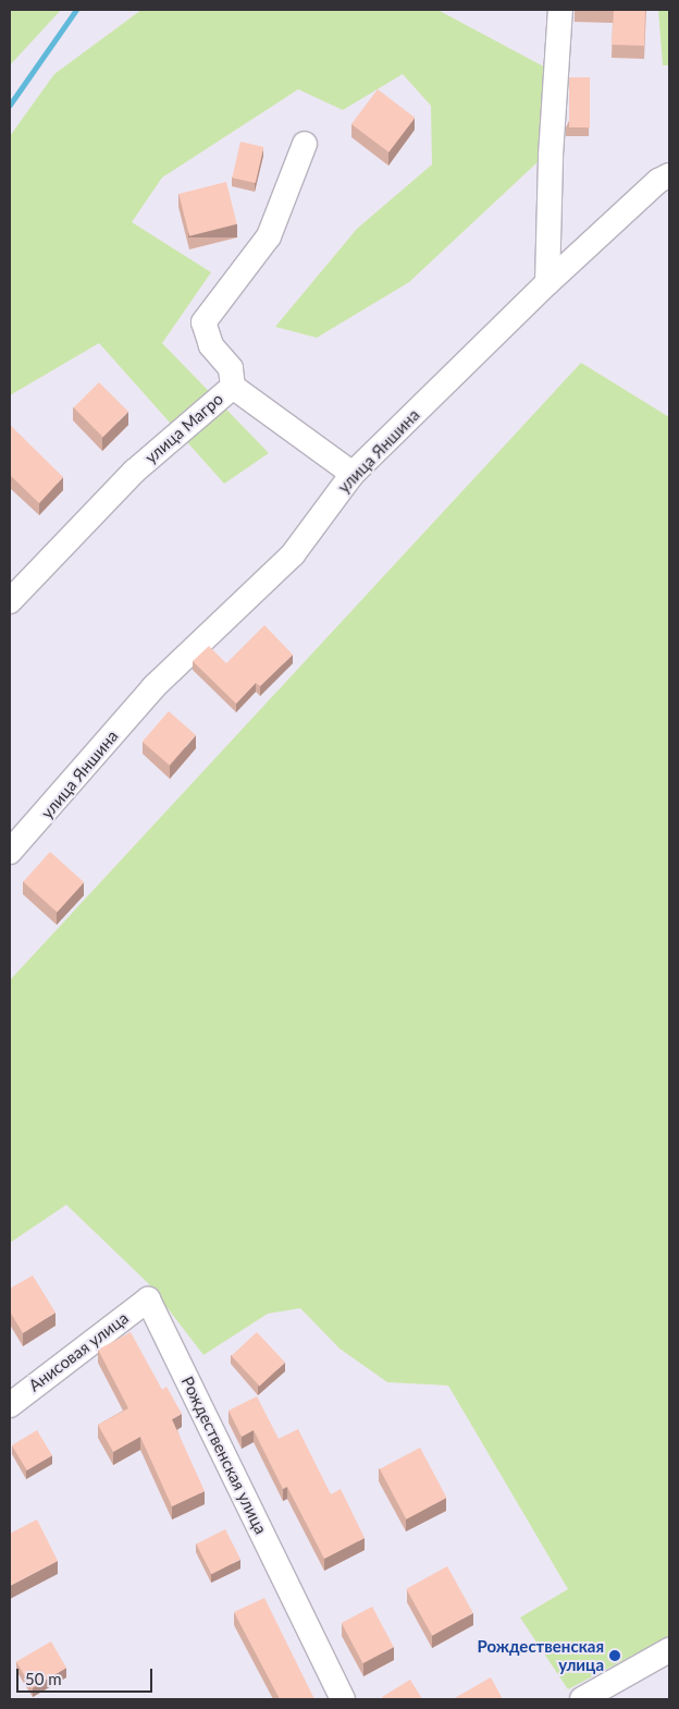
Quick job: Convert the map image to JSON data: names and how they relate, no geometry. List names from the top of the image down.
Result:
{
  "streets": {
    "street": [
      "улица Магро",
      "улица Яншина",
      "Анисовая улица",
      "Рождественская улица"
    ]
  },
  "crossings": [
    ["Анисовая улица", "Рождественская улица"]
  ],
  "places": ["Рождественская улица"],
  "scale_bar": "50 m"
}
